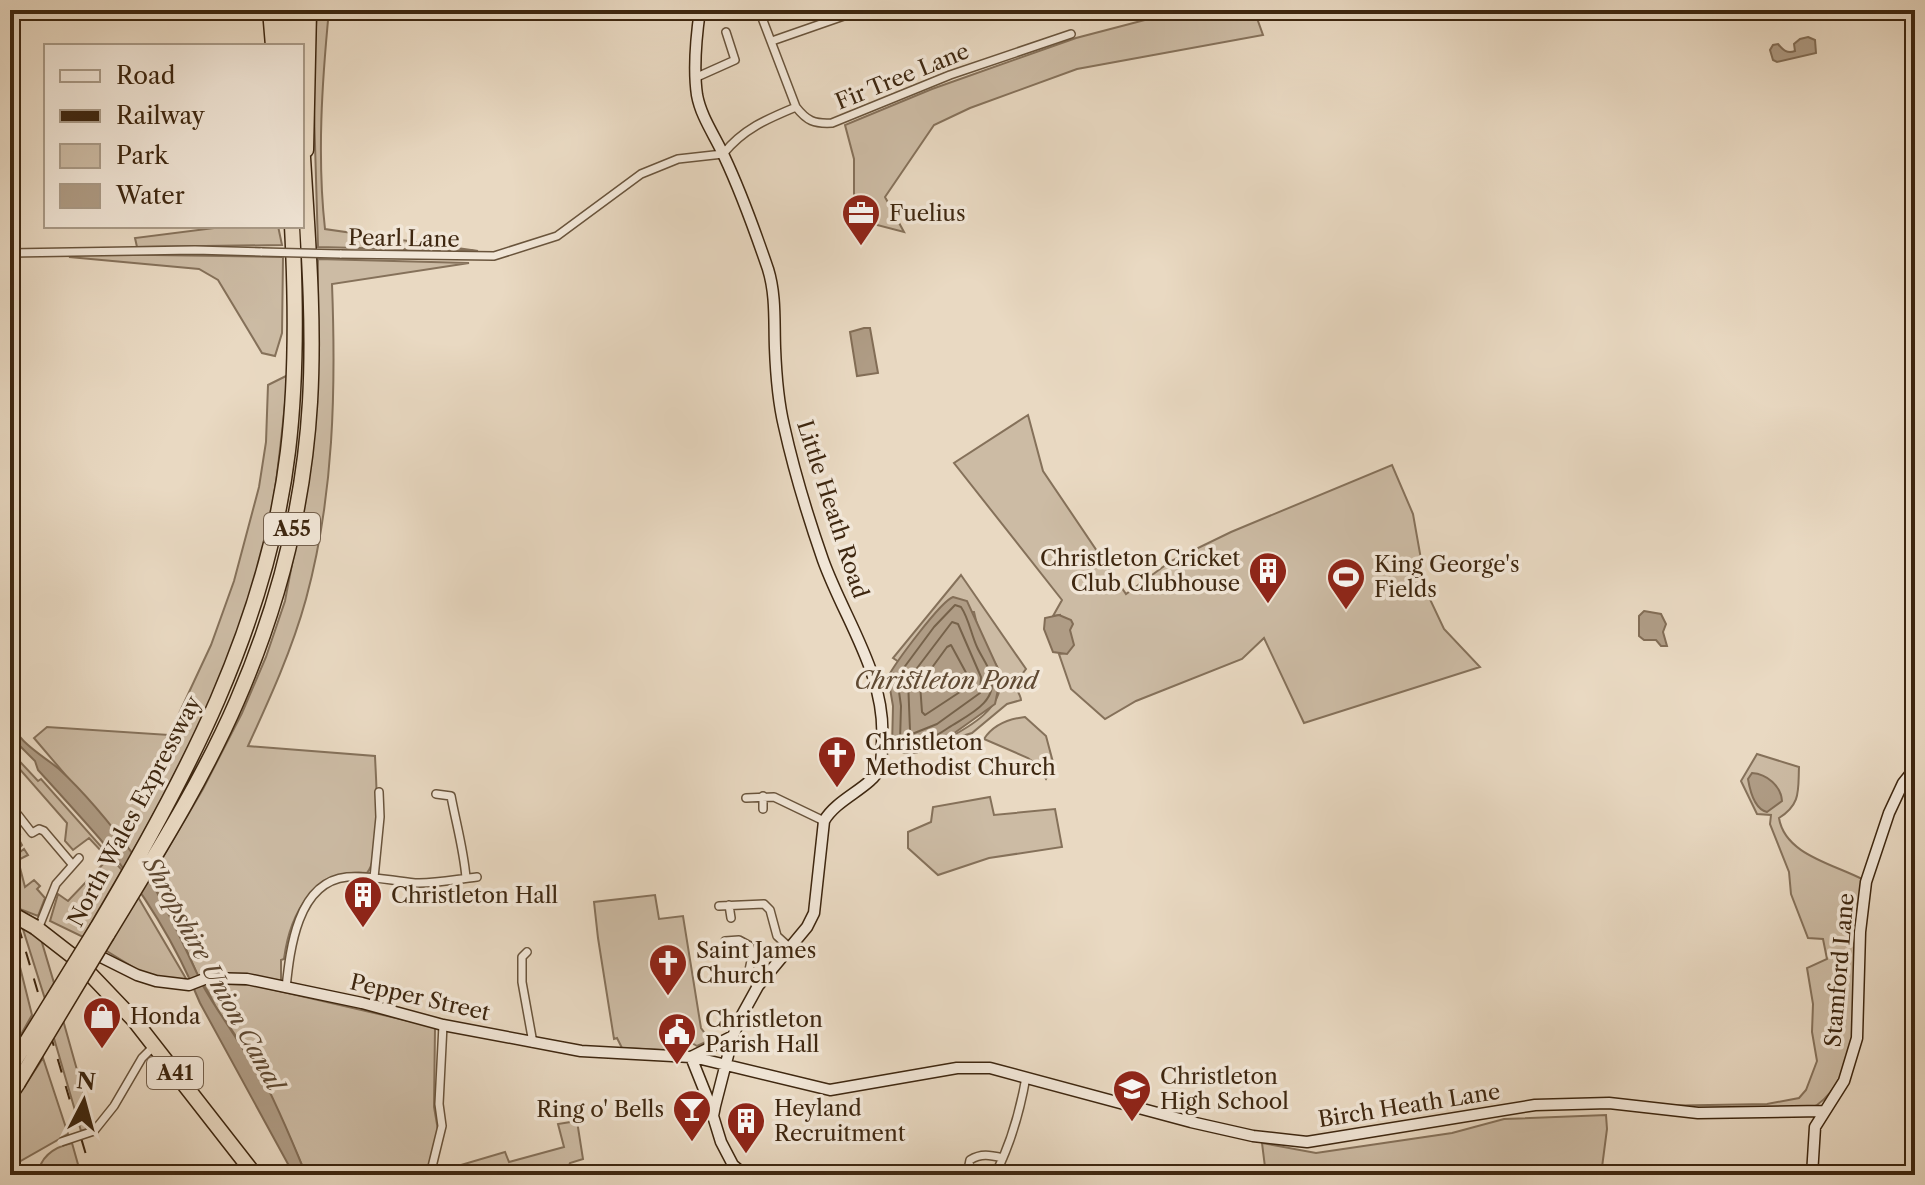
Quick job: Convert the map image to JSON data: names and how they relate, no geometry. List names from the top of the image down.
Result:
{
  "streets": {
    "highway": ["A55", "North Wales Expressway", "A41"],
    "street": [
      "Fir Tree Lane",
      "Pearl Lane",
      "Little Heath Road",
      "Stamford Lane",
      "Pepper Street",
      "Birch Heath Lane"
    ]
  },
  "crossings": [
    ["Pearl Lane", "Little Heath Road"],
    ["Stamford Lane", "Birch Heath Lane"],
    ["Pepper Street", "Birch Heath Lane"]
  ],
  "water": ["Christleton Pond", "Shropshire Union Canal"],
  "places": {
    "office": ["Fuelius"],
    "building": ["Christleton Cricket Club Clubhouse", "Christleton Hall", "Heyland Recruitment"],
    "sports": ["King George's Fields"],
    "church": ["Christleton Methodist Church", "Saint James Church"],
    "shop": ["Honda"],
    "public building": ["Christleton Parish Hall"],
    "school or university": ["Christleton High School"],
    "bar": ["Ring o' Bells"]
  },
  "legend": [
    "Road",
    "Railway",
    "Park",
    "Water"
  ],
  "north": "top"
}
